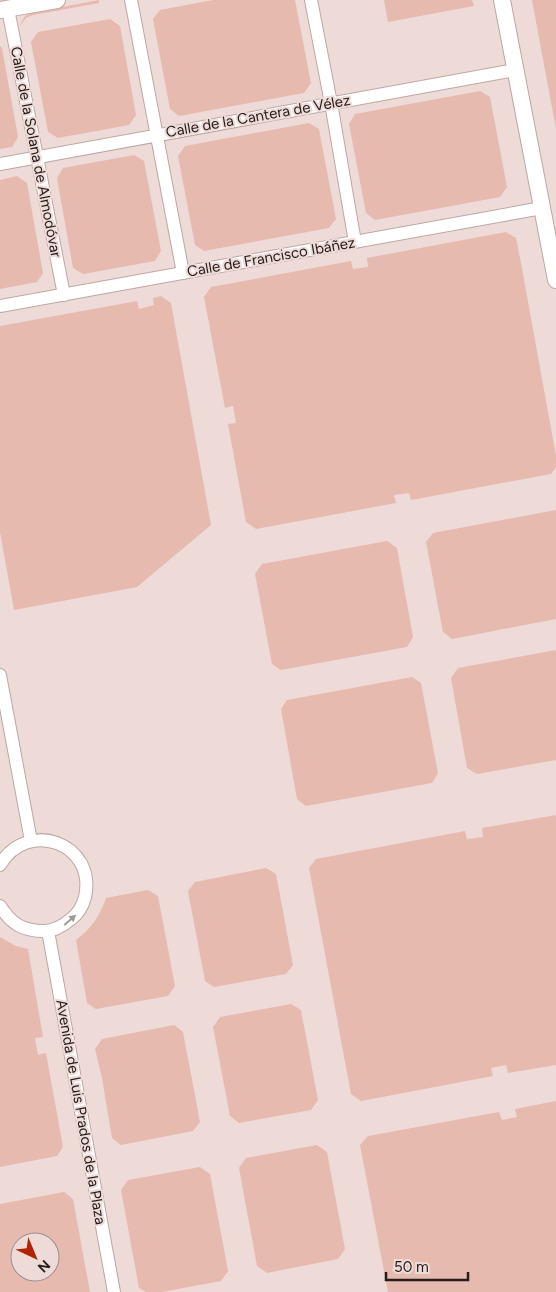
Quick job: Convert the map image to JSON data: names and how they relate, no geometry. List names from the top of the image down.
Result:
{
  "streets": {
    "street": [
      "Calle de la Cantera de Vélez",
      "Calle de la Solana de Almodóvar",
      "Calle de Francisco Ibáñez",
      "Avenida de Luis Prados de la Plaza"
    ]
  },
  "crossings": [
    ["Calle de la Cantera de Vélez", "Calle de la Solana de Almodóvar"],
    ["Calle de la Solana de Almodóvar", "Calle de Francisco Ibáñez"]
  ],
  "scale_bar": "50 m",
  "north": "bottom right"
}
